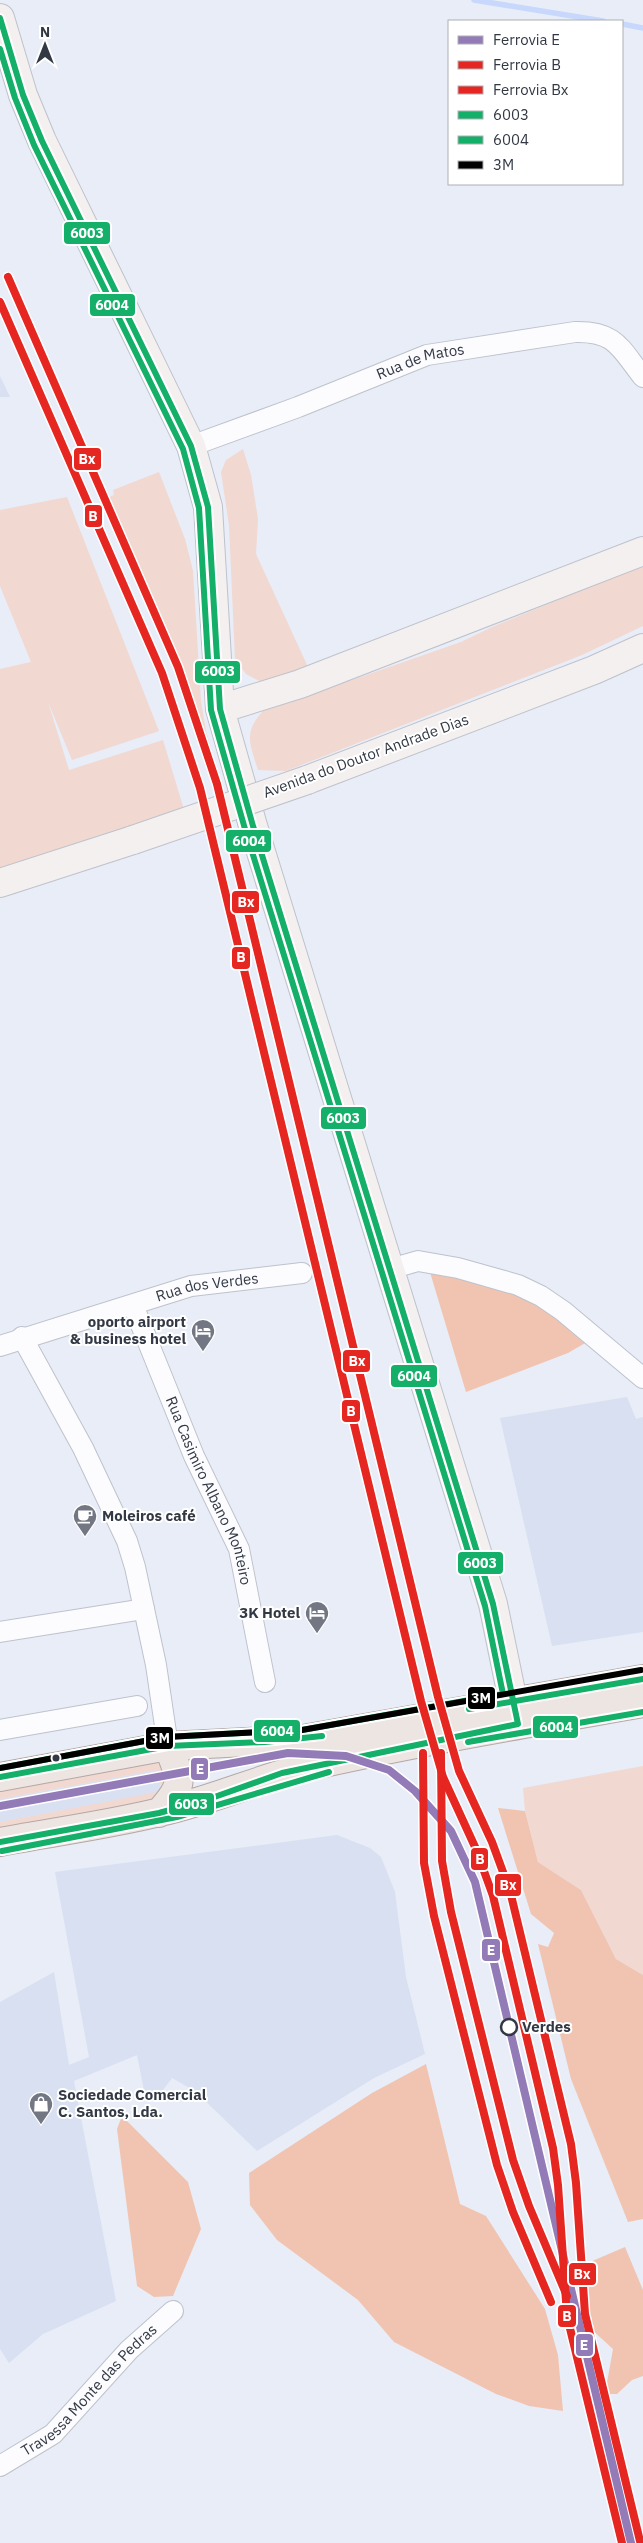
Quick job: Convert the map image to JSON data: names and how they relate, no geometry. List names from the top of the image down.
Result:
{
  "streets": {
    "main road": ["Avenida do Doutor Andrade Dias"],
    "street": [
      "Rua de Matos",
      "Rua dos Verdes",
      "Rua Casimiro Albano Monteiro",
      "Travessa Monte das Pedras"
    ]
  },
  "crossings": [
    ["Rua dos Verdes", "Rua Casimiro Albano Monteiro"]
  ],
  "places": {
    "hotel": ["oporto airport & business hotel", "3K Hotel"],
    "cafe": ["Moleiros café"],
    "other": ["Verdes"],
    "shop": ["Sociedade Comercial C. Santos, Lda."]
  },
  "lines": [
    "transit line 6003",
    "transit line 6004",
    "rail line Bx",
    "rail line B",
    "transit line 3M",
    "rail line E"
  ],
  "legend": [
    "Ferrovia E",
    "Ferrovia B",
    "Ferrovia Bx",
    "6003",
    "6004",
    "3M"
  ],
  "north": "top"
}
